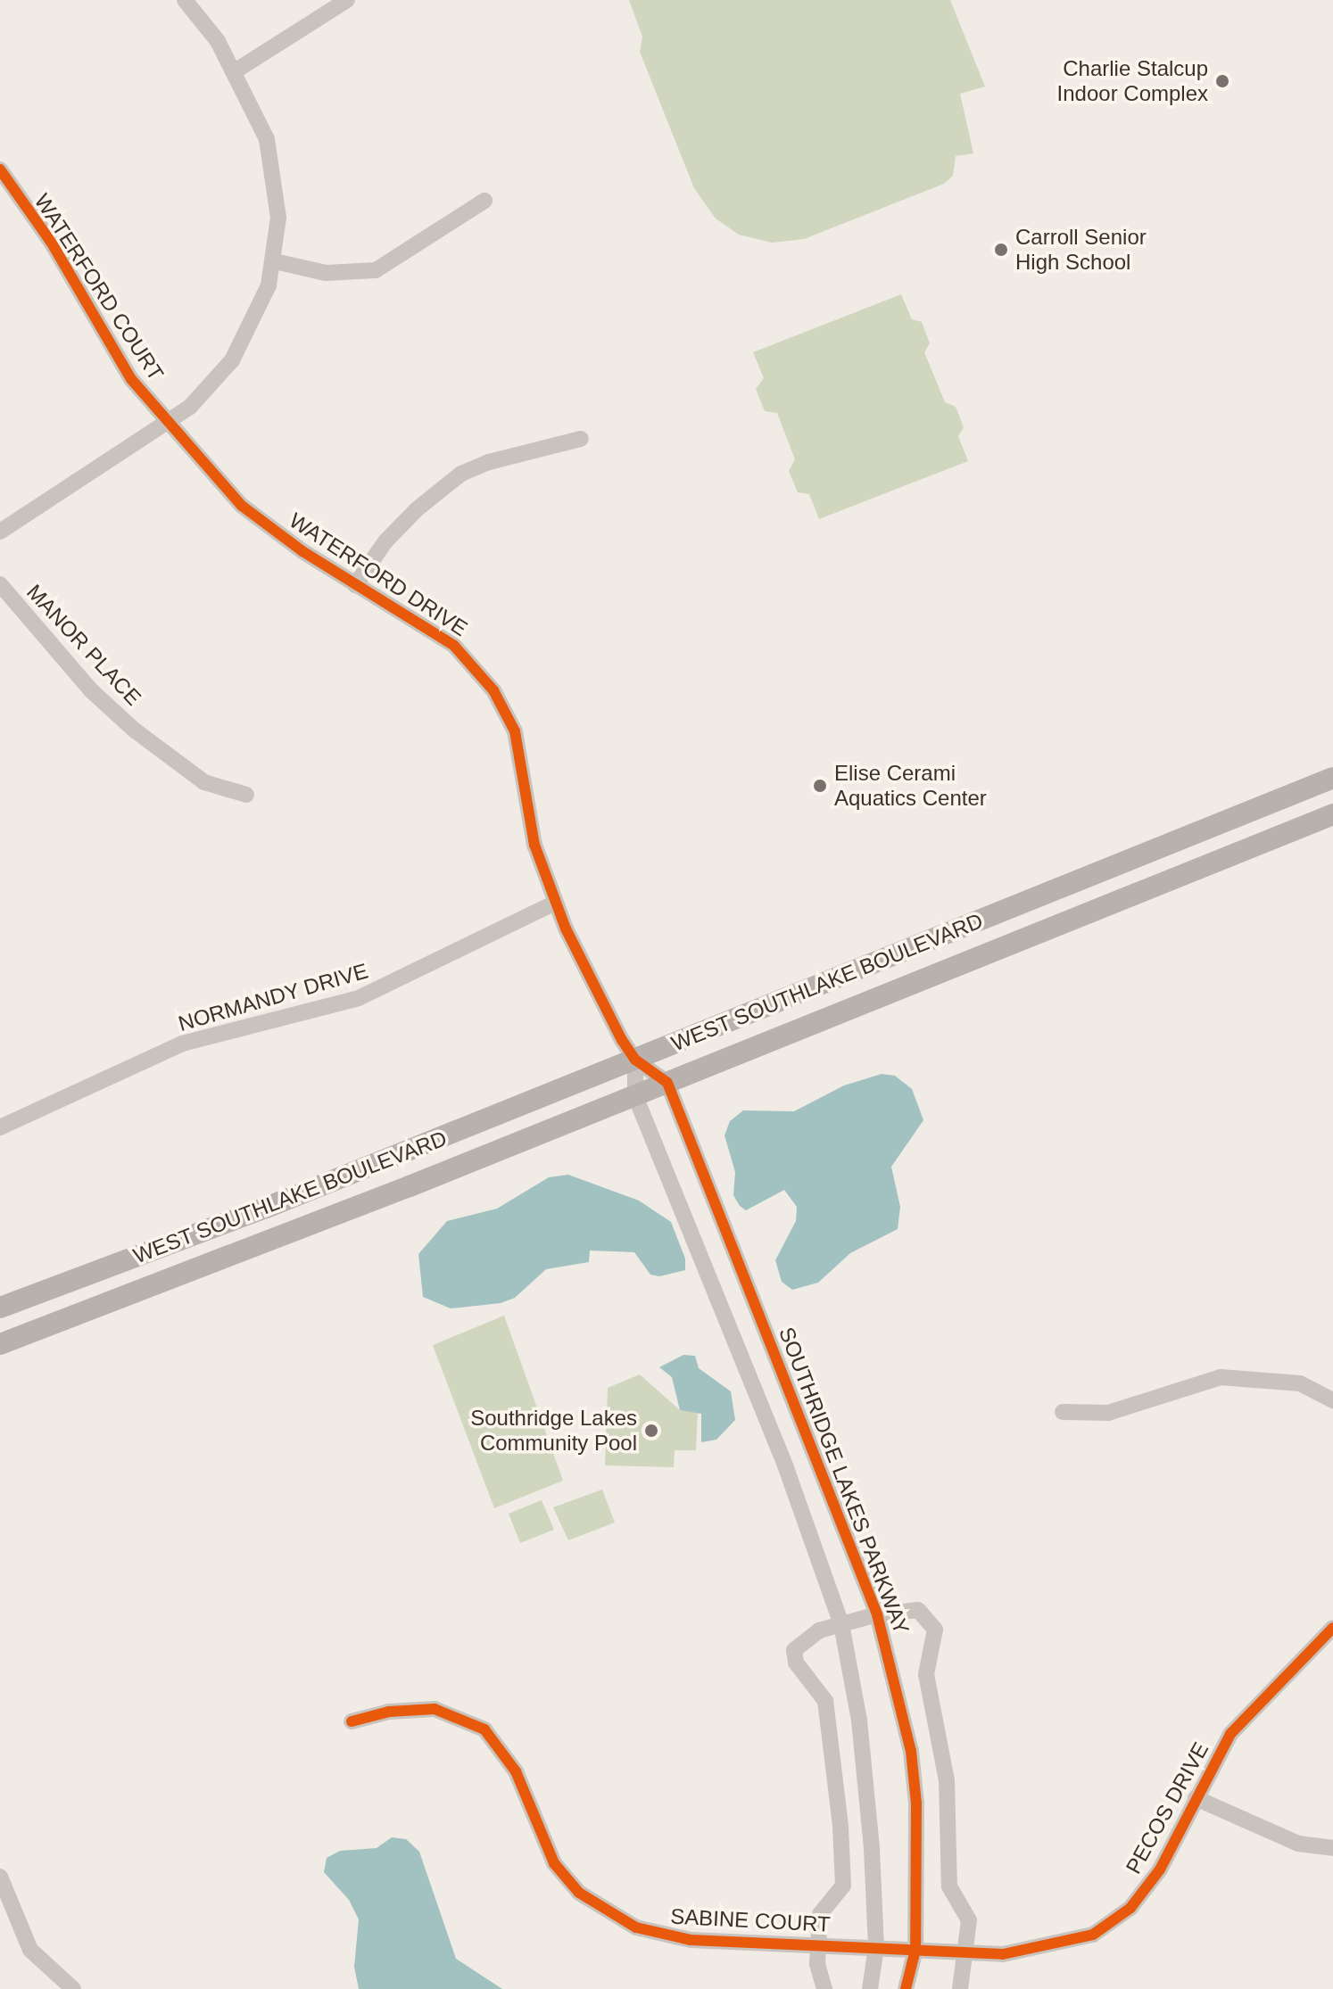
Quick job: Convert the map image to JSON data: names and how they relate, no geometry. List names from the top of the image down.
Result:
{
  "streets": {
    "main road": ["WEST SOUTHLAKE BOULEVARD"],
    "street": [
      "WATERFORD COURT",
      "WATERFORD DRIVE",
      "MANOR PLACE",
      "NORMANDY DRIVE",
      "SOUTHRIDGE LAKES PARKWAY",
      "PECOS DRIVE",
      "SABINE COURT"
    ]
  },
  "crossings": [
    ["WATERFORD COURT", "WATERFORD DRIVE"],
    ["WATERFORD DRIVE", "WEST SOUTHLAKE BOULEVARD"],
    ["WATERFORD DRIVE", "NORMANDY DRIVE"],
    ["WEST SOUTHLAKE BOULEVARD", "SOUTHRIDGE LAKES PARKWAY"],
    ["SOUTHRIDGE LAKES PARKWAY", "PECOS DRIVE"],
    ["SOUTHRIDGE LAKES PARKWAY", "SABINE COURT"],
    ["PECOS DRIVE", "SABINE COURT"]
  ],
  "places": [
    "Charlie Stalcup Indoor Complex",
    "Carroll Senior High School",
    "Elise Cerami Aquatics Center",
    "Southridge Lakes Community Pool"
  ]
}
